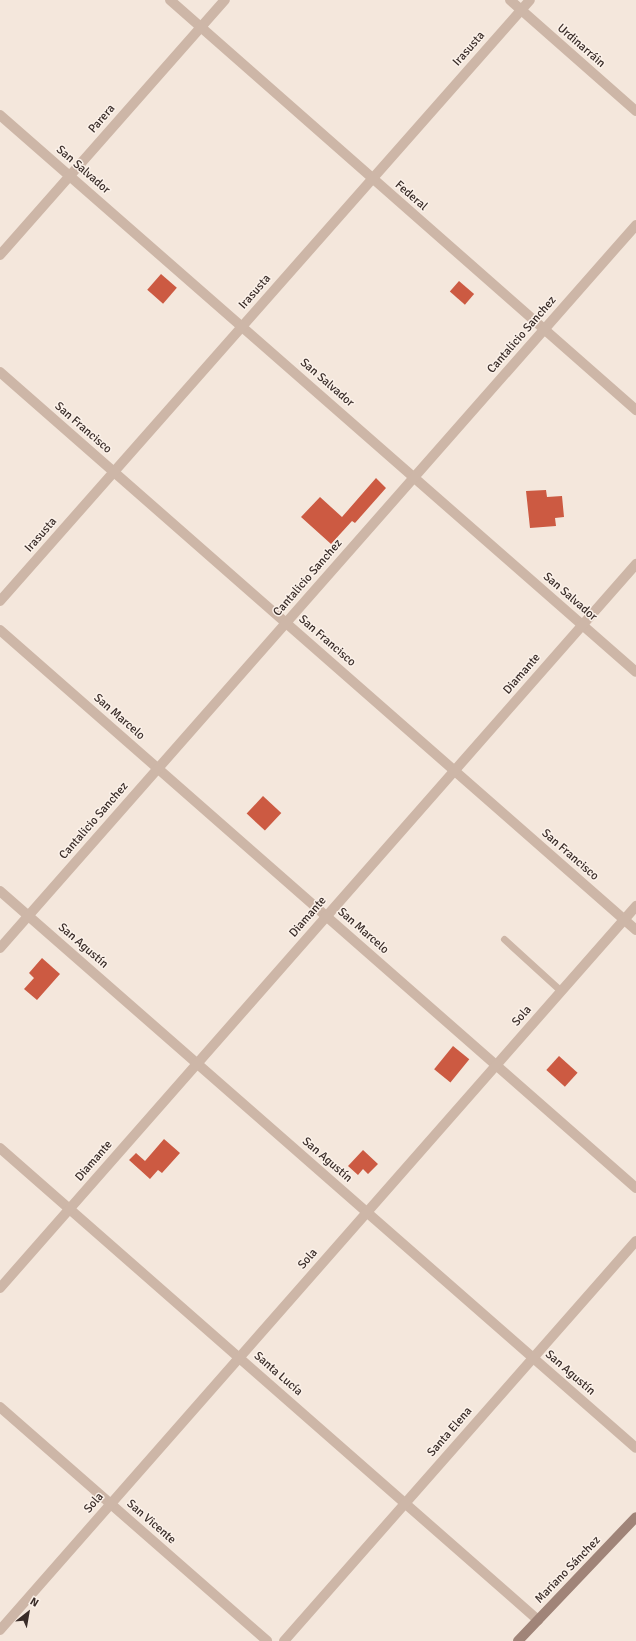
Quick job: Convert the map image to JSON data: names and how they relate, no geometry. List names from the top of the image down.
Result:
{
  "streets": {
    "street": [
      "Urdinarráin",
      "Irasusta",
      "Parera",
      "San Salvador",
      "Federal",
      "Cantalicio Sanchez",
      "San Francisco",
      "Diamante",
      "San Marcelo",
      "San Agustín",
      "Sola",
      "Santa Lucía",
      "Santa Elena",
      "San Vicente",
      "Mariano Sánchez"
    ]
  },
  "crossings": [
    ["Urdinarráin", "Irasusta"],
    ["Irasusta", "San Salvador"],
    ["Irasusta", "Federal"],
    ["Irasusta", "San Francisco"],
    ["Parera", "San Salvador"],
    ["Parera", "Federal"],
    ["San Salvador", "Cantalicio Sanchez"],
    ["San Salvador", "Diamante"],
    ["Federal", "Cantalicio Sanchez"],
    ["Cantalicio Sanchez", "San Francisco"],
    ["Cantalicio Sanchez", "San Marcelo"],
    ["Cantalicio Sanchez", "San Agustín"],
    ["San Francisco", "Diamante"],
    ["San Francisco", "Sola"],
    ["Diamante", "San Marcelo"],
    ["Diamante", "San Agustín"],
    ["Diamante", "Santa Lucía"],
    ["San Marcelo", "Sola"],
    ["San Agustín", "Sola"],
    ["San Agustín", "Santa Elena"],
    ["Sola", "Santa Lucía"],
    ["Sola", "San Vicente"],
    ["Santa Lucía", "Santa Elena"],
    ["Santa Lucía", "Mariano Sánchez"]
  ],
  "north": "top right"
}
